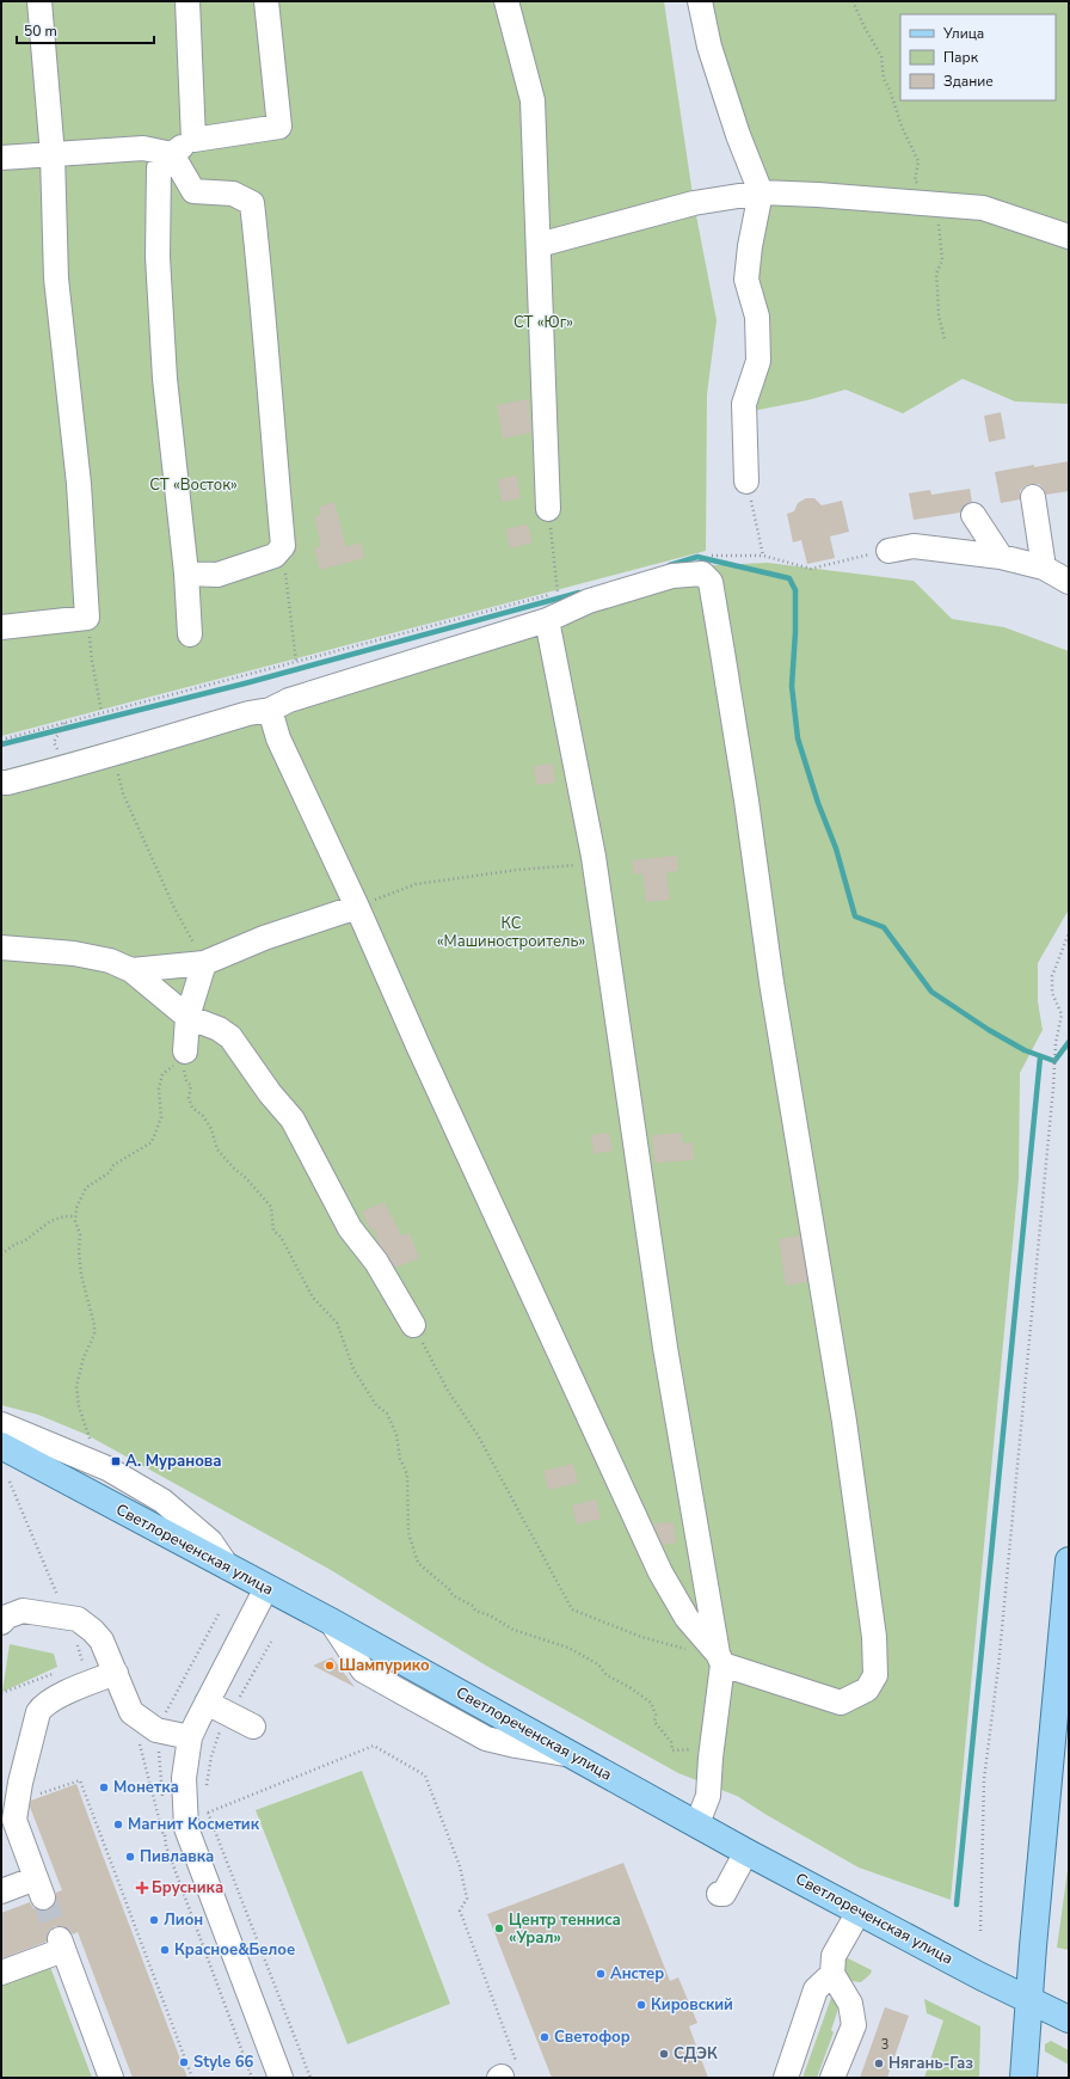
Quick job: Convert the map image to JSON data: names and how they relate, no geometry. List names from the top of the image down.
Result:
{
  "streets": {
    "main road": ["Светлореченская улица"]
  },
  "parks": ["СТ «Юг»", "СТ «Восток»", "КС «Машиностроитель»"],
  "places": {
    "transit": ["А. Муранова"],
    "other": [
      "Шампурико",
      "Монетка",
      "Магнит Косметик",
      "Пивлавка",
      "Лион",
      "Центр тенниса «Урал»",
      "Красное&Белое",
      "Анстер",
      "Кировский",
      "Светофор",
      "СДЭК",
      "Style 66",
      "Нягань-Газ"
    ],
    "health": ["Брусника"]
  },
  "house_numbers": ["3"],
  "legend": ["Улица", "Парк", "Здание"],
  "scale_bar": "50 m"
}
